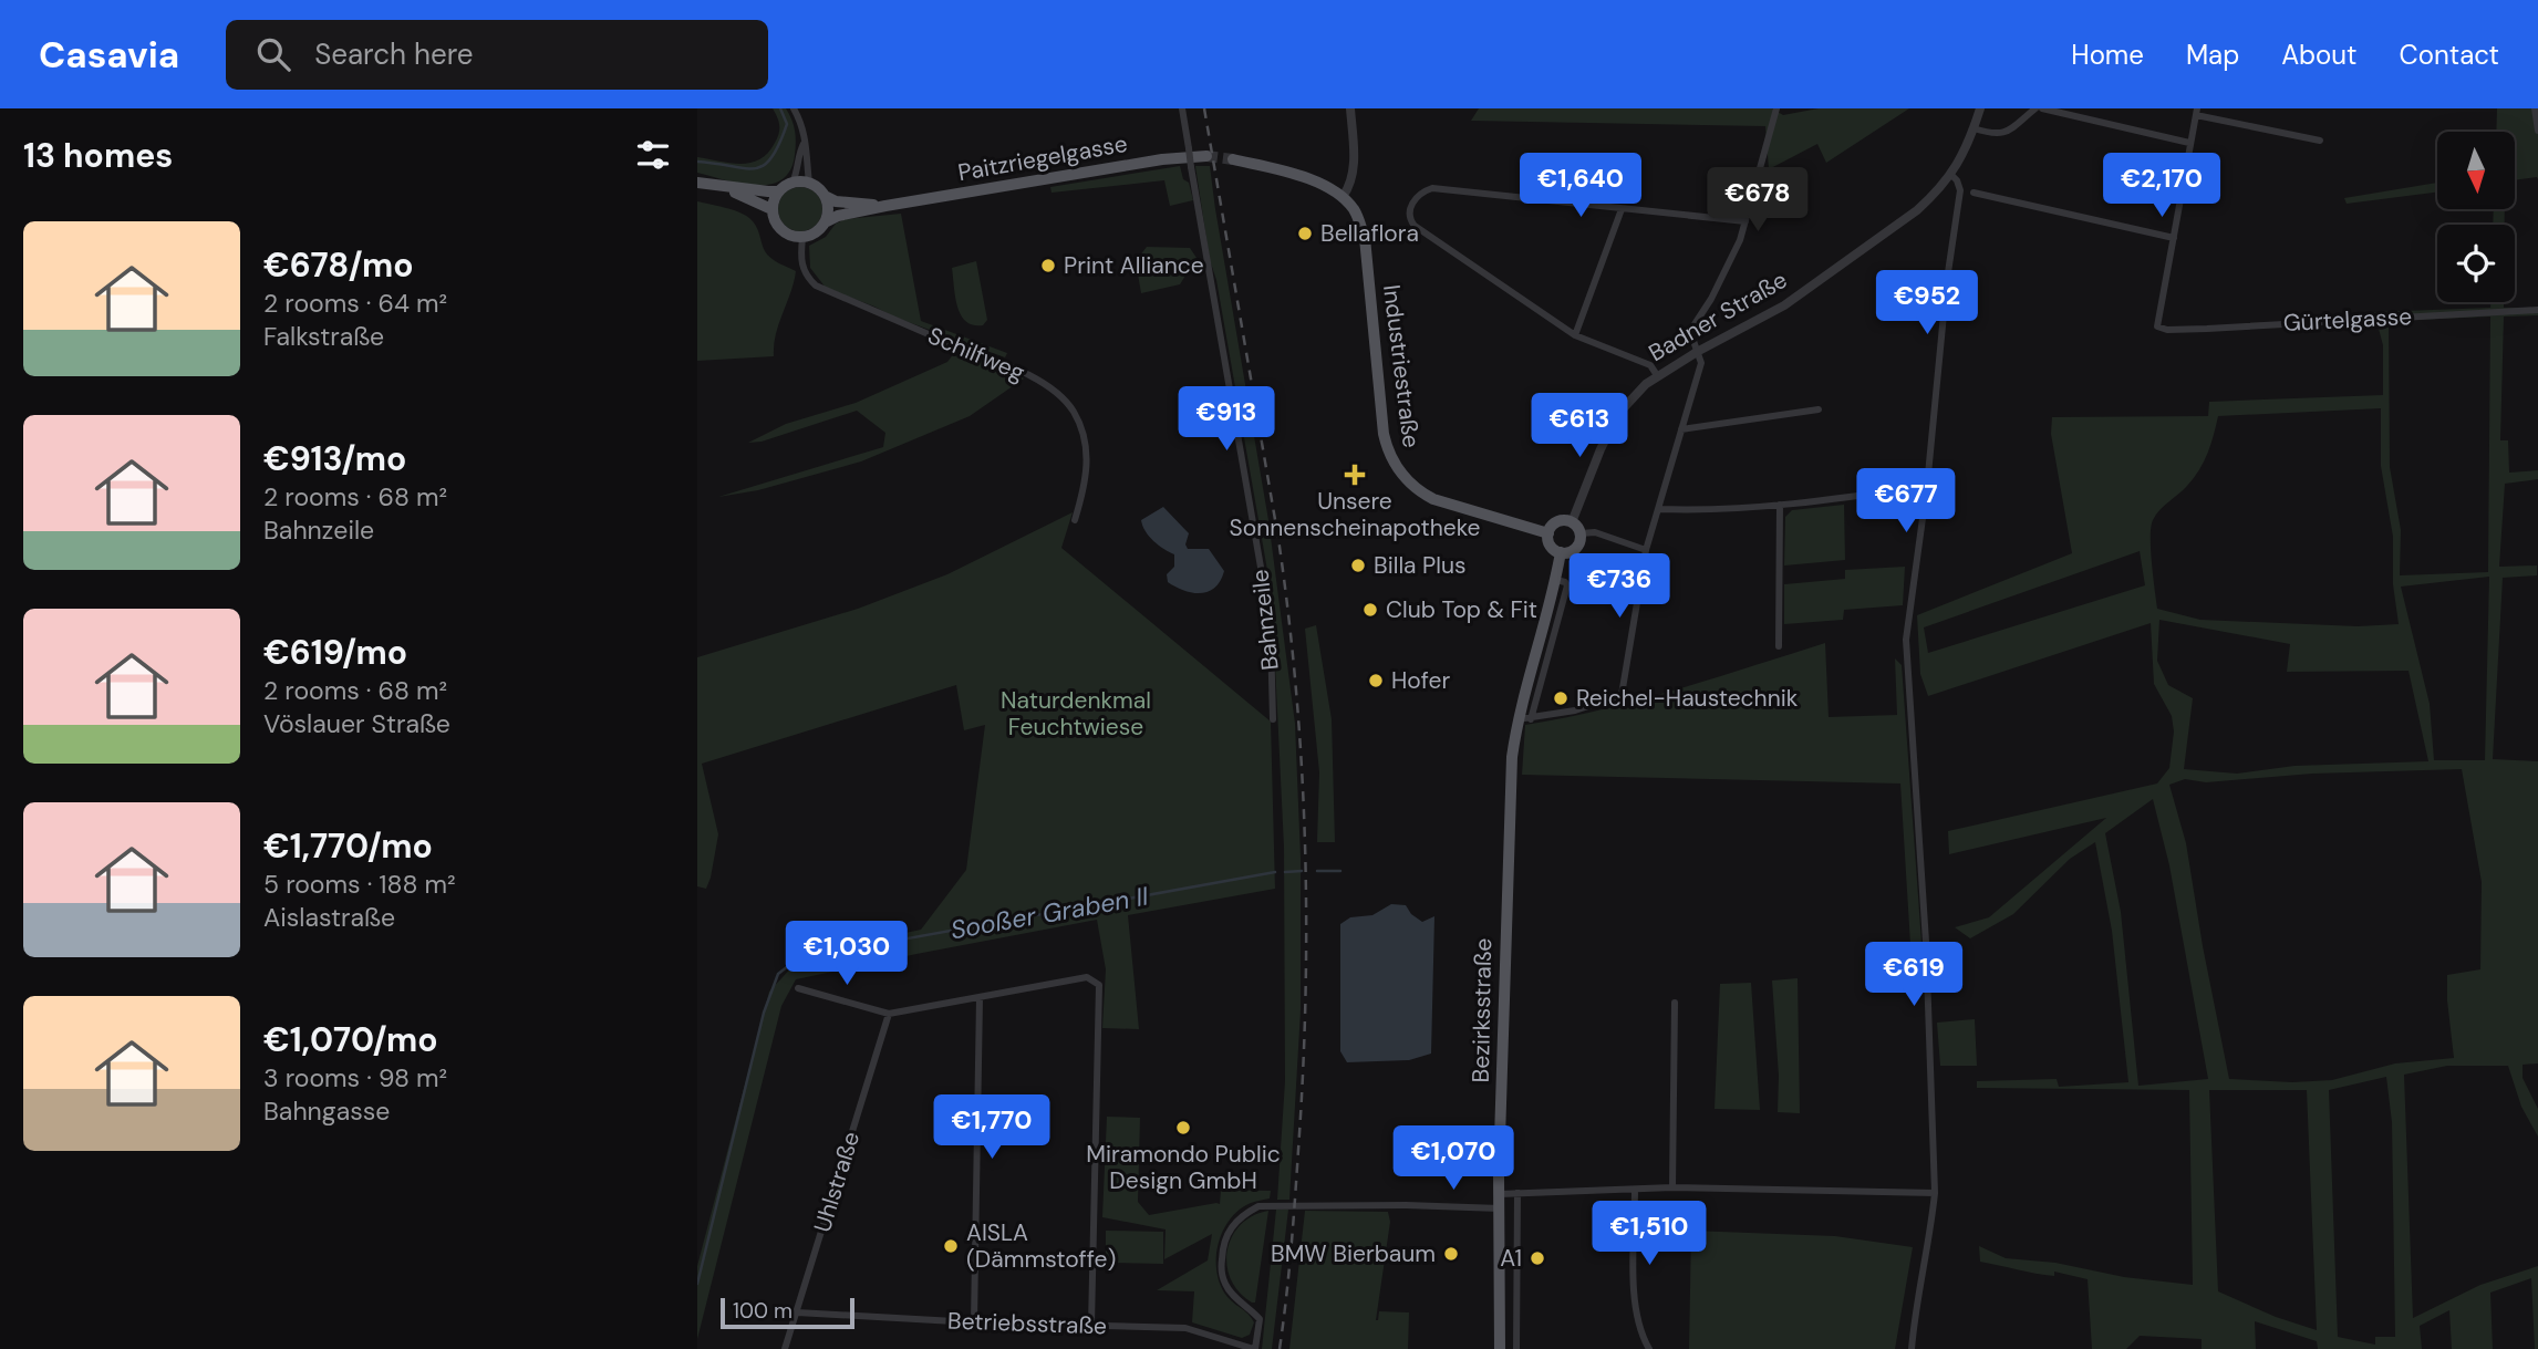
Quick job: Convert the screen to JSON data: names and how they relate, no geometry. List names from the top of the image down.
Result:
{
  "streets": {
    "main road": ["Paitzriegelgasse", "Industriestraße", "Bezirksstraße"],
    "street": [
      "Badner Straße",
      "Gürtelgasse",
      "Schilfweg",
      "Bahnzeile",
      "Uhlstraße",
      "Betriebsstraße"
    ]
  },
  "crossings": [
    ["Paitzriegelgasse", "Schilfweg"],
    ["Badner Straße", "Industriestraße"],
    ["Uhlstraße", "Betriebsstraße"]
  ],
  "water": ["Sooßer Graben II"],
  "parks": ["Naturdenkmal Feuchtwiese"],
  "places": {
    "other": [
      "Bellaflora",
      "Print Alliance",
      "Billa Plus",
      "Club Top & Fit",
      "Hofer",
      "Reichel-Haustechnik",
      "Miramondo Public Design GmbH",
      "AISLA (Dämmstoffe)",
      "BMW Bierbaum",
      "A1"
    ],
    "health": ["Unsere Sonnenscheinapotheke"]
  },
  "scale_bar": "100 m",
  "north": "bottom",
  "page": {
    "header": "Casavia",
    "search": "Search here",
    "nav": [
      "Home",
      "Map",
      "About",
      "Contact"
    ],
    "heading": "13 homes",
    "price": [
      "€1,640",
      "€2,170",
      "€678",
      "€952",
      "€913",
      "€613",
      "€677",
      "€736",
      "€1,030",
      "€619",
      "€1,770",
      "€1,070",
      "€1,510"
    ],
    "list": [
      {
        "name": "€678/mo",
        "note": "2 rooms · 64 m² · Falkstraße"
      },
      {
        "name": "€913/mo",
        "note": "2 rooms · 68 m² · Bahnzeile"
      },
      {
        "name": "€619/mo",
        "note": "2 rooms · 68 m² · Vöslauer Straße"
      },
      {
        "name": "€1,770/mo",
        "note": "5 rooms · 188 m² · Aislastraße"
      },
      {
        "name": "€1,070/mo",
        "note": "3 rooms · 98 m² · Bahngasse"
      }
    ],
    "scale": "100 m"
  }
}
